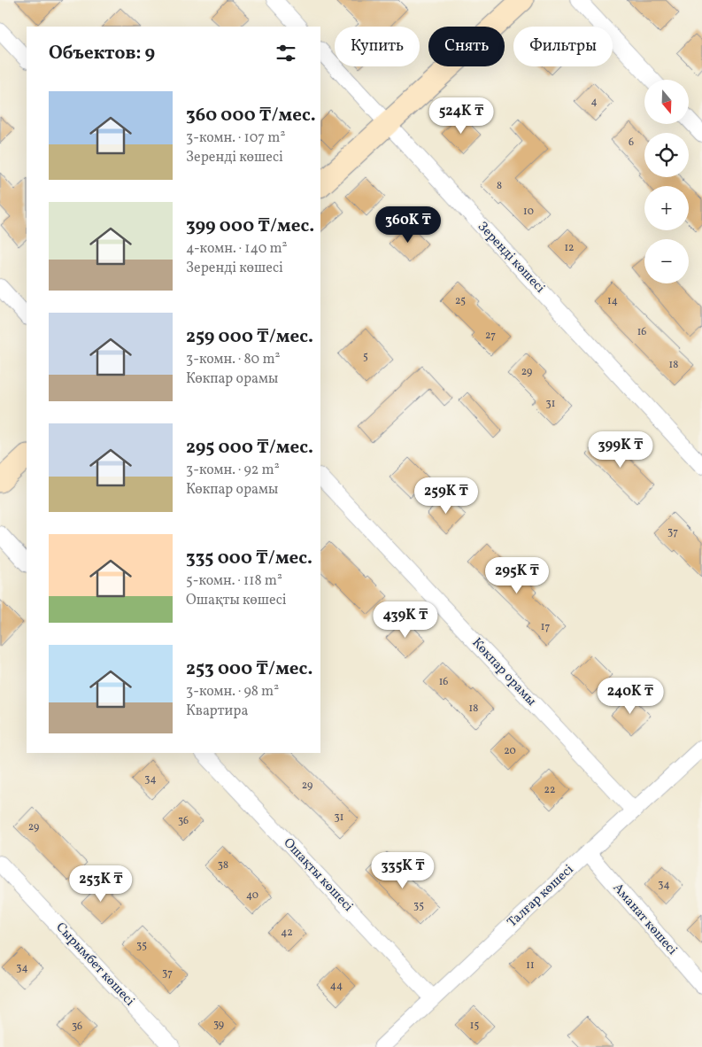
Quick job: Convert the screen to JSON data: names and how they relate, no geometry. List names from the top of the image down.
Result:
{
  "streets": {
    "street": [
      "Зеренді көшесі",
      "Көкпар орамы",
      "Ошақты көшесі",
      "Талғар көшесі",
      "Аманат көшесі",
      "Сырымбет көшесі"
    ]
  },
  "crossings": [
    ["Көкпар орамы", "Талғар көшесі"],
    ["Ошақты көшесі", "Талғар көшесі"],
    ["Талғар көшесі", "Аманат көшесі"]
  ],
  "house_numbers": [
    "4",
    "6",
    "8",
    "10",
    "12",
    "25",
    "14",
    "16",
    "27",
    "5",
    "18",
    "29",
    "31",
    "37",
    "17",
    "16",
    "18",
    "20",
    "34",
    "29",
    "22",
    "31",
    "36",
    "29",
    "38",
    "34",
    "40",
    "35",
    "42",
    "35",
    "11",
    "34",
    "37",
    "44",
    "39",
    "15",
    "36"
  ],
  "north": "bottom",
  "page": {
    "chip": ["Купить", "Снять", "Фильтры"],
    "heading": "Объектов: 9",
    "map_buttons": ["+", "−"],
    "list": [
      {
        "name": "360 000 ₸/мес.",
        "note": "3-комн. · 107 m² · Зеренді көшесі"
      },
      {
        "name": "399 000 ₸/мес.",
        "note": "4-комн. · 140 m² · Зеренді көшесі"
      },
      {
        "name": "259 000 ₸/мес.",
        "note": "3-комн. · 80 m² · Көкпар орамы"
      },
      {
        "name": "295 000 ₸/мес.",
        "note": "3-комн. · 92 m² · Көкпар орамы"
      },
      {
        "name": "335 000 ₸/мес.",
        "note": "5-комн. · 118 m² · Ошақты көшесі"
      },
      {
        "name": "253 000 ₸/мес.",
        "note": "3-комн. · 98 m² · Квартира"
      }
    ],
    "price": [
      "524K ₸",
      "360K ₸",
      "399K ₸",
      "259K ₸",
      "295K ₸",
      "439K ₸",
      "240K ₸",
      "335K ₸",
      "253K ₸"
    ]
  }
}
